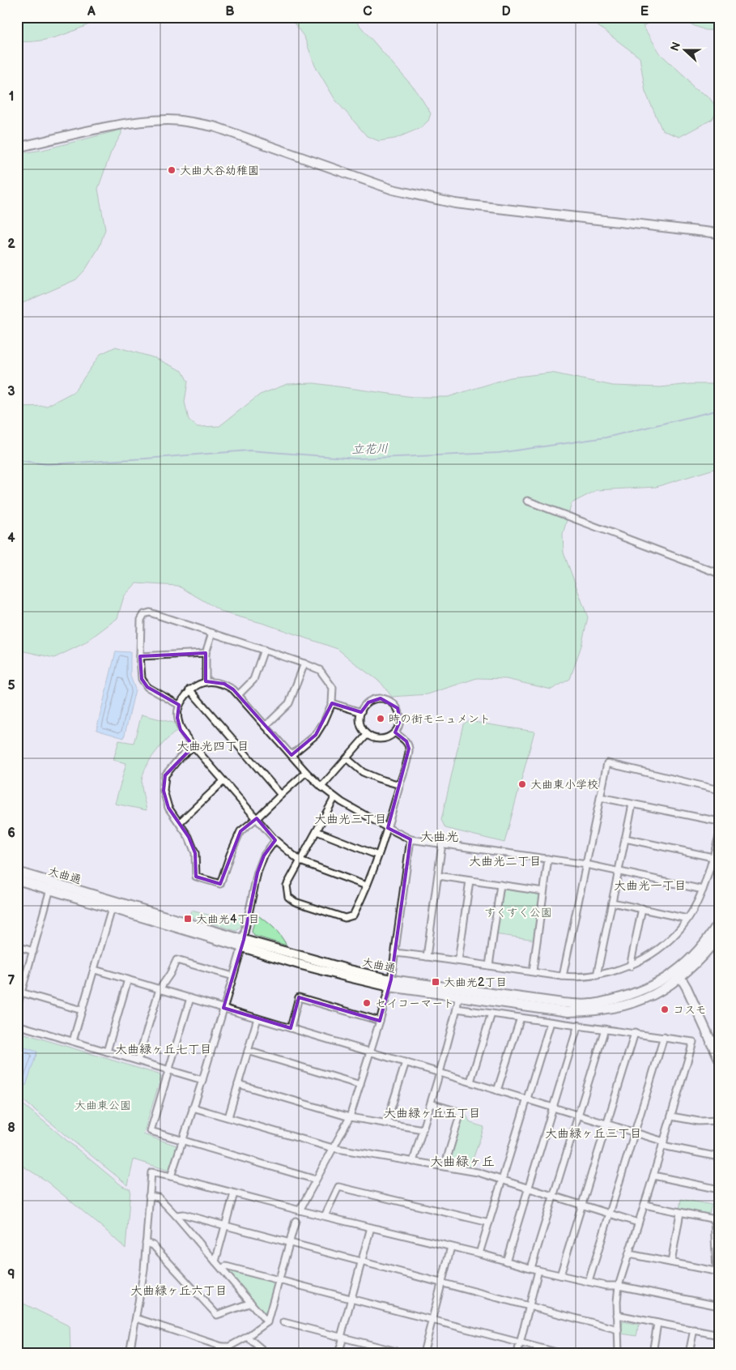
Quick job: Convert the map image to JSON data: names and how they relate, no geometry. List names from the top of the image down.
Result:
{
  "streets": {
    "street": ["大曲通"]
  },
  "districts": [
    "大曲光四丁目",
    "大曲光三丁目",
    "大曲光",
    "大曲光二丁目",
    "大曲光一丁目",
    "大曲緑ヶ丘七丁目",
    "大曲緑ヶ丘五丁目",
    "大曲緑ヶ丘三丁目",
    "大曲緑ヶ丘",
    "大曲緑ヶ丘六丁目"
  ],
  "water": ["立花川"],
  "parks": ["すくすく公園", "大曲東公園"],
  "places": {
    "other": [
      "大曲大谷幼稚園",
      "時の街モニュメント",
      "大曲東小学校",
      "セイコーマート",
      "コスモ"
    ],
    "transit": ["大曲光4丁目", "大曲光2丁目"]
  },
  "north": "left",
  "grid": {
    "columns": [
      "A",
      "B",
      "C",
      "D",
      "E"
    ],
    "rows": [
      "1",
      "2",
      "3",
      "4",
      "5",
      "6",
      "7",
      "8",
      "9"
    ]
  }
}
